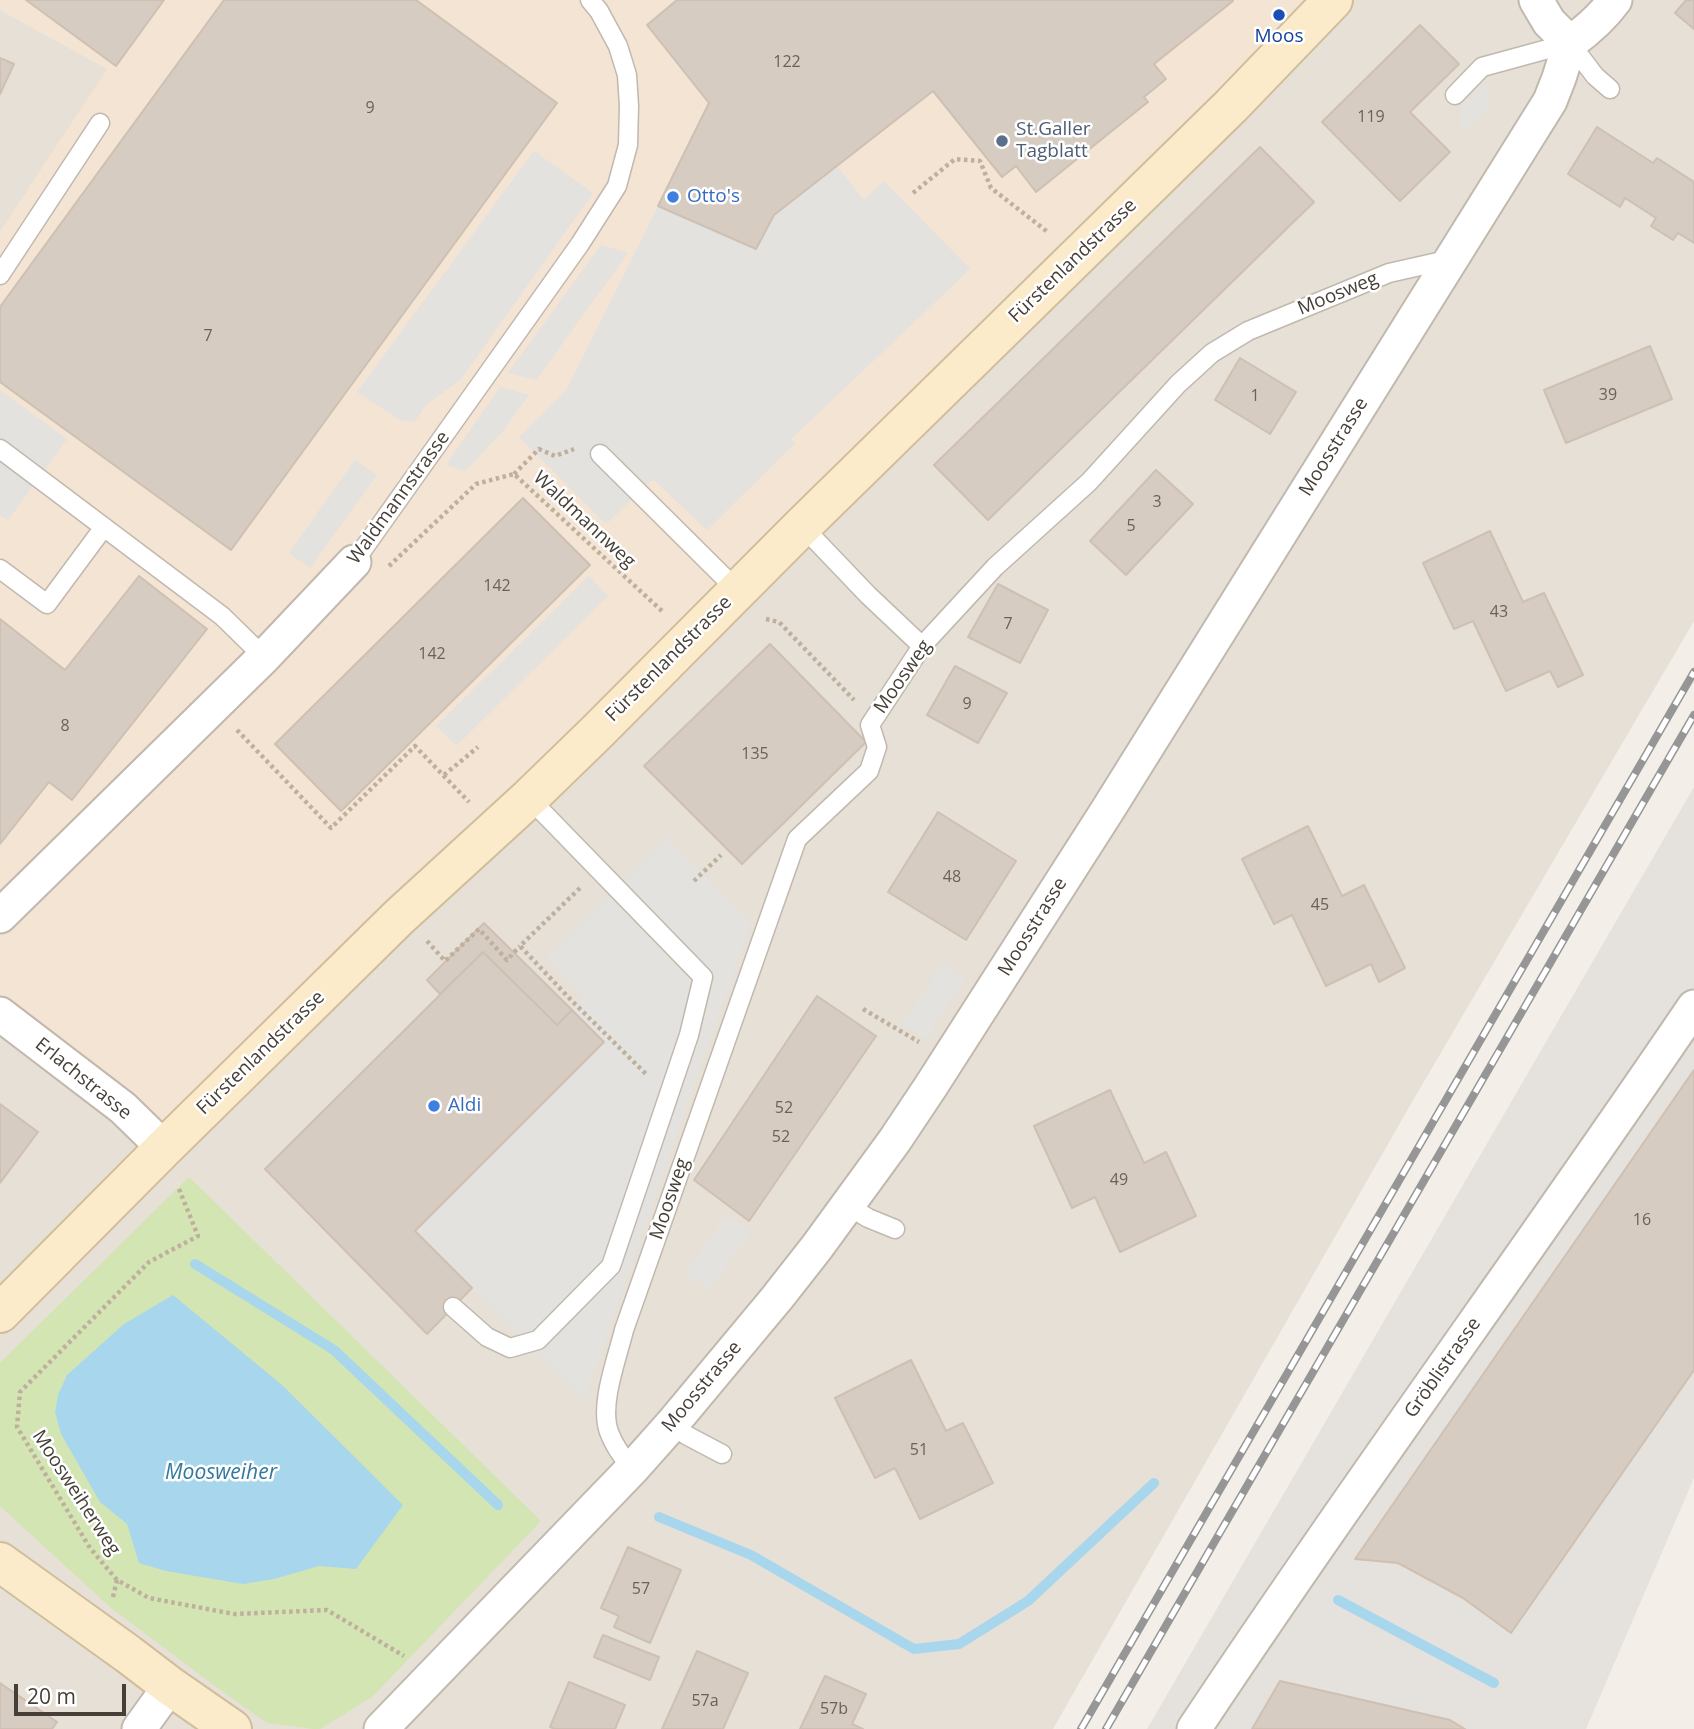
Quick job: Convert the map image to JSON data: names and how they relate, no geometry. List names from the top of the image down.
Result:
{
  "streets": {
    "main road": ["Fürstenlandstrasse"],
    "street": [
      "Moosstrasse",
      "Waldmannstrasse",
      "Erlachstrasse",
      "Gröblistrasse"
    ],
    "lane": ["Moosweg"],
    "path": ["Waldmannweg", "Moosweiherweg"]
  },
  "crossings": [
    ["Fürstenlandstrasse", "Erlachstrasse"],
    ["Moosweg", "Moosstrasse"],
    ["Waldmannstrasse", "Waldmannweg"]
  ],
  "water": ["Moosweiher"],
  "places": [
    "Moos",
    "St.Galler Tagblatt",
    "Otto's",
    "Aldi"
  ],
  "house_numbers": [
    "122",
    "9",
    "119",
    "7",
    "39",
    "1",
    "3",
    "5",
    "142",
    "43",
    "7",
    "142",
    "9",
    "8",
    "135",
    "48",
    "45",
    "52",
    "52",
    "49",
    "16",
    "51",
    "57",
    "57a",
    "57b"
  ],
  "scale_bar": "20 m"
}
